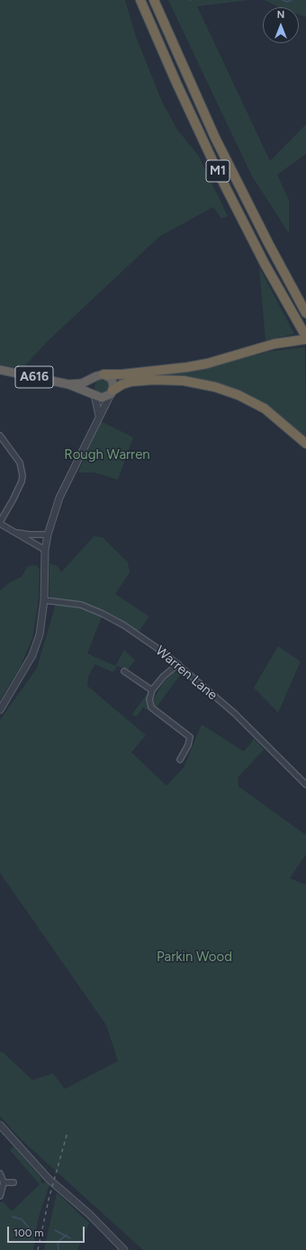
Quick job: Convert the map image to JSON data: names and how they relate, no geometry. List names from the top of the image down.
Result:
{
  "streets": {
    "highway": ["M1", "A616"],
    "street": ["Warren Lane"]
  },
  "parks": ["Rough Warren", "Parkin Wood"],
  "scale_bar": "100 m",
  "north": "top"
}
